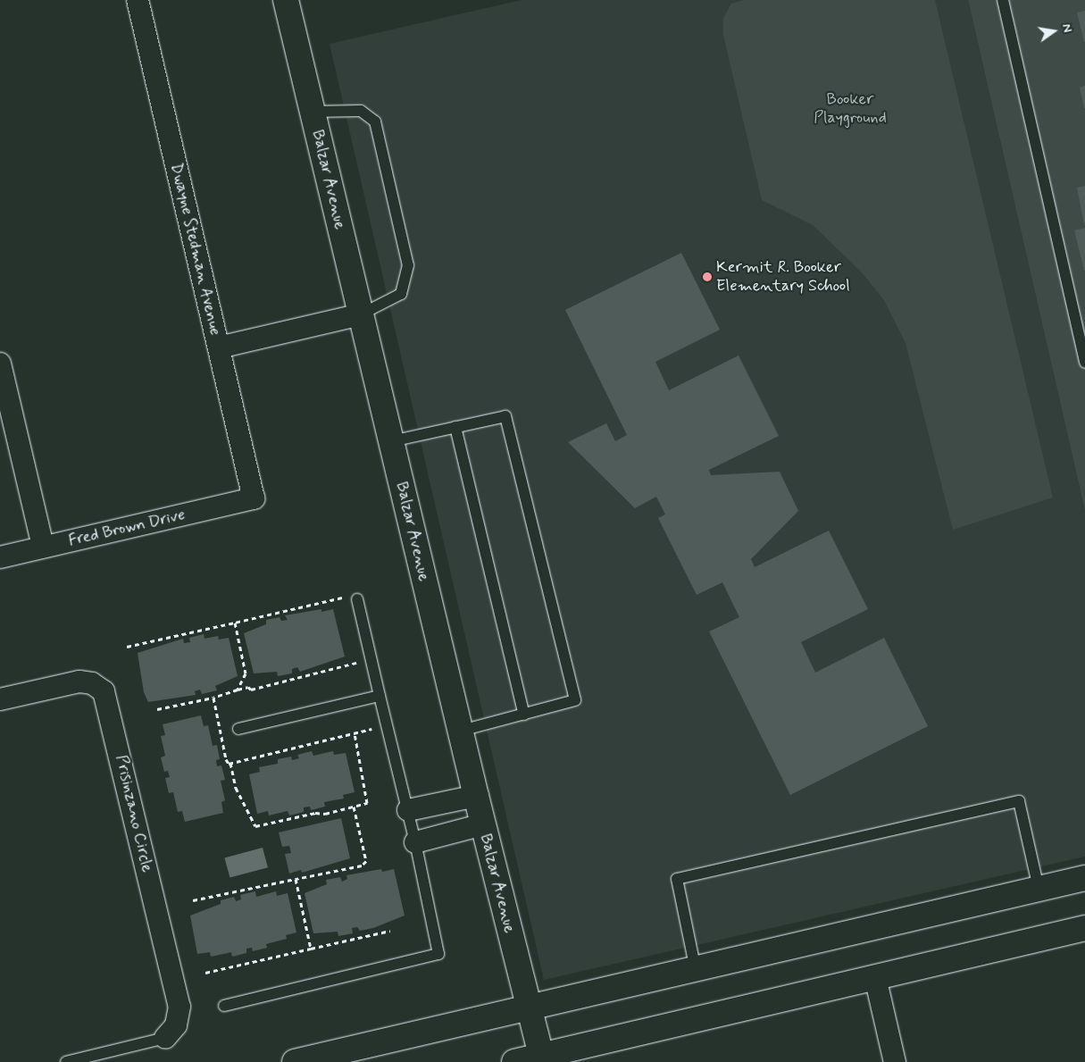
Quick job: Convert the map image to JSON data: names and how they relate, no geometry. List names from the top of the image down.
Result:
{
  "streets": {
    "main road": ["Balzar Avenue"],
    "street": ["Dwayne Stedman Avenue", "Fred Brown Drive", "Prisinzano Circle"]
  },
  "crossings": [
    ["Dwayne Stedman Avenue", "Fred Brown Drive"]
  ],
  "parks": ["Booker Playground"],
  "places": ["Kermit R. Booker Elementary School"],
  "north": "right"
}
